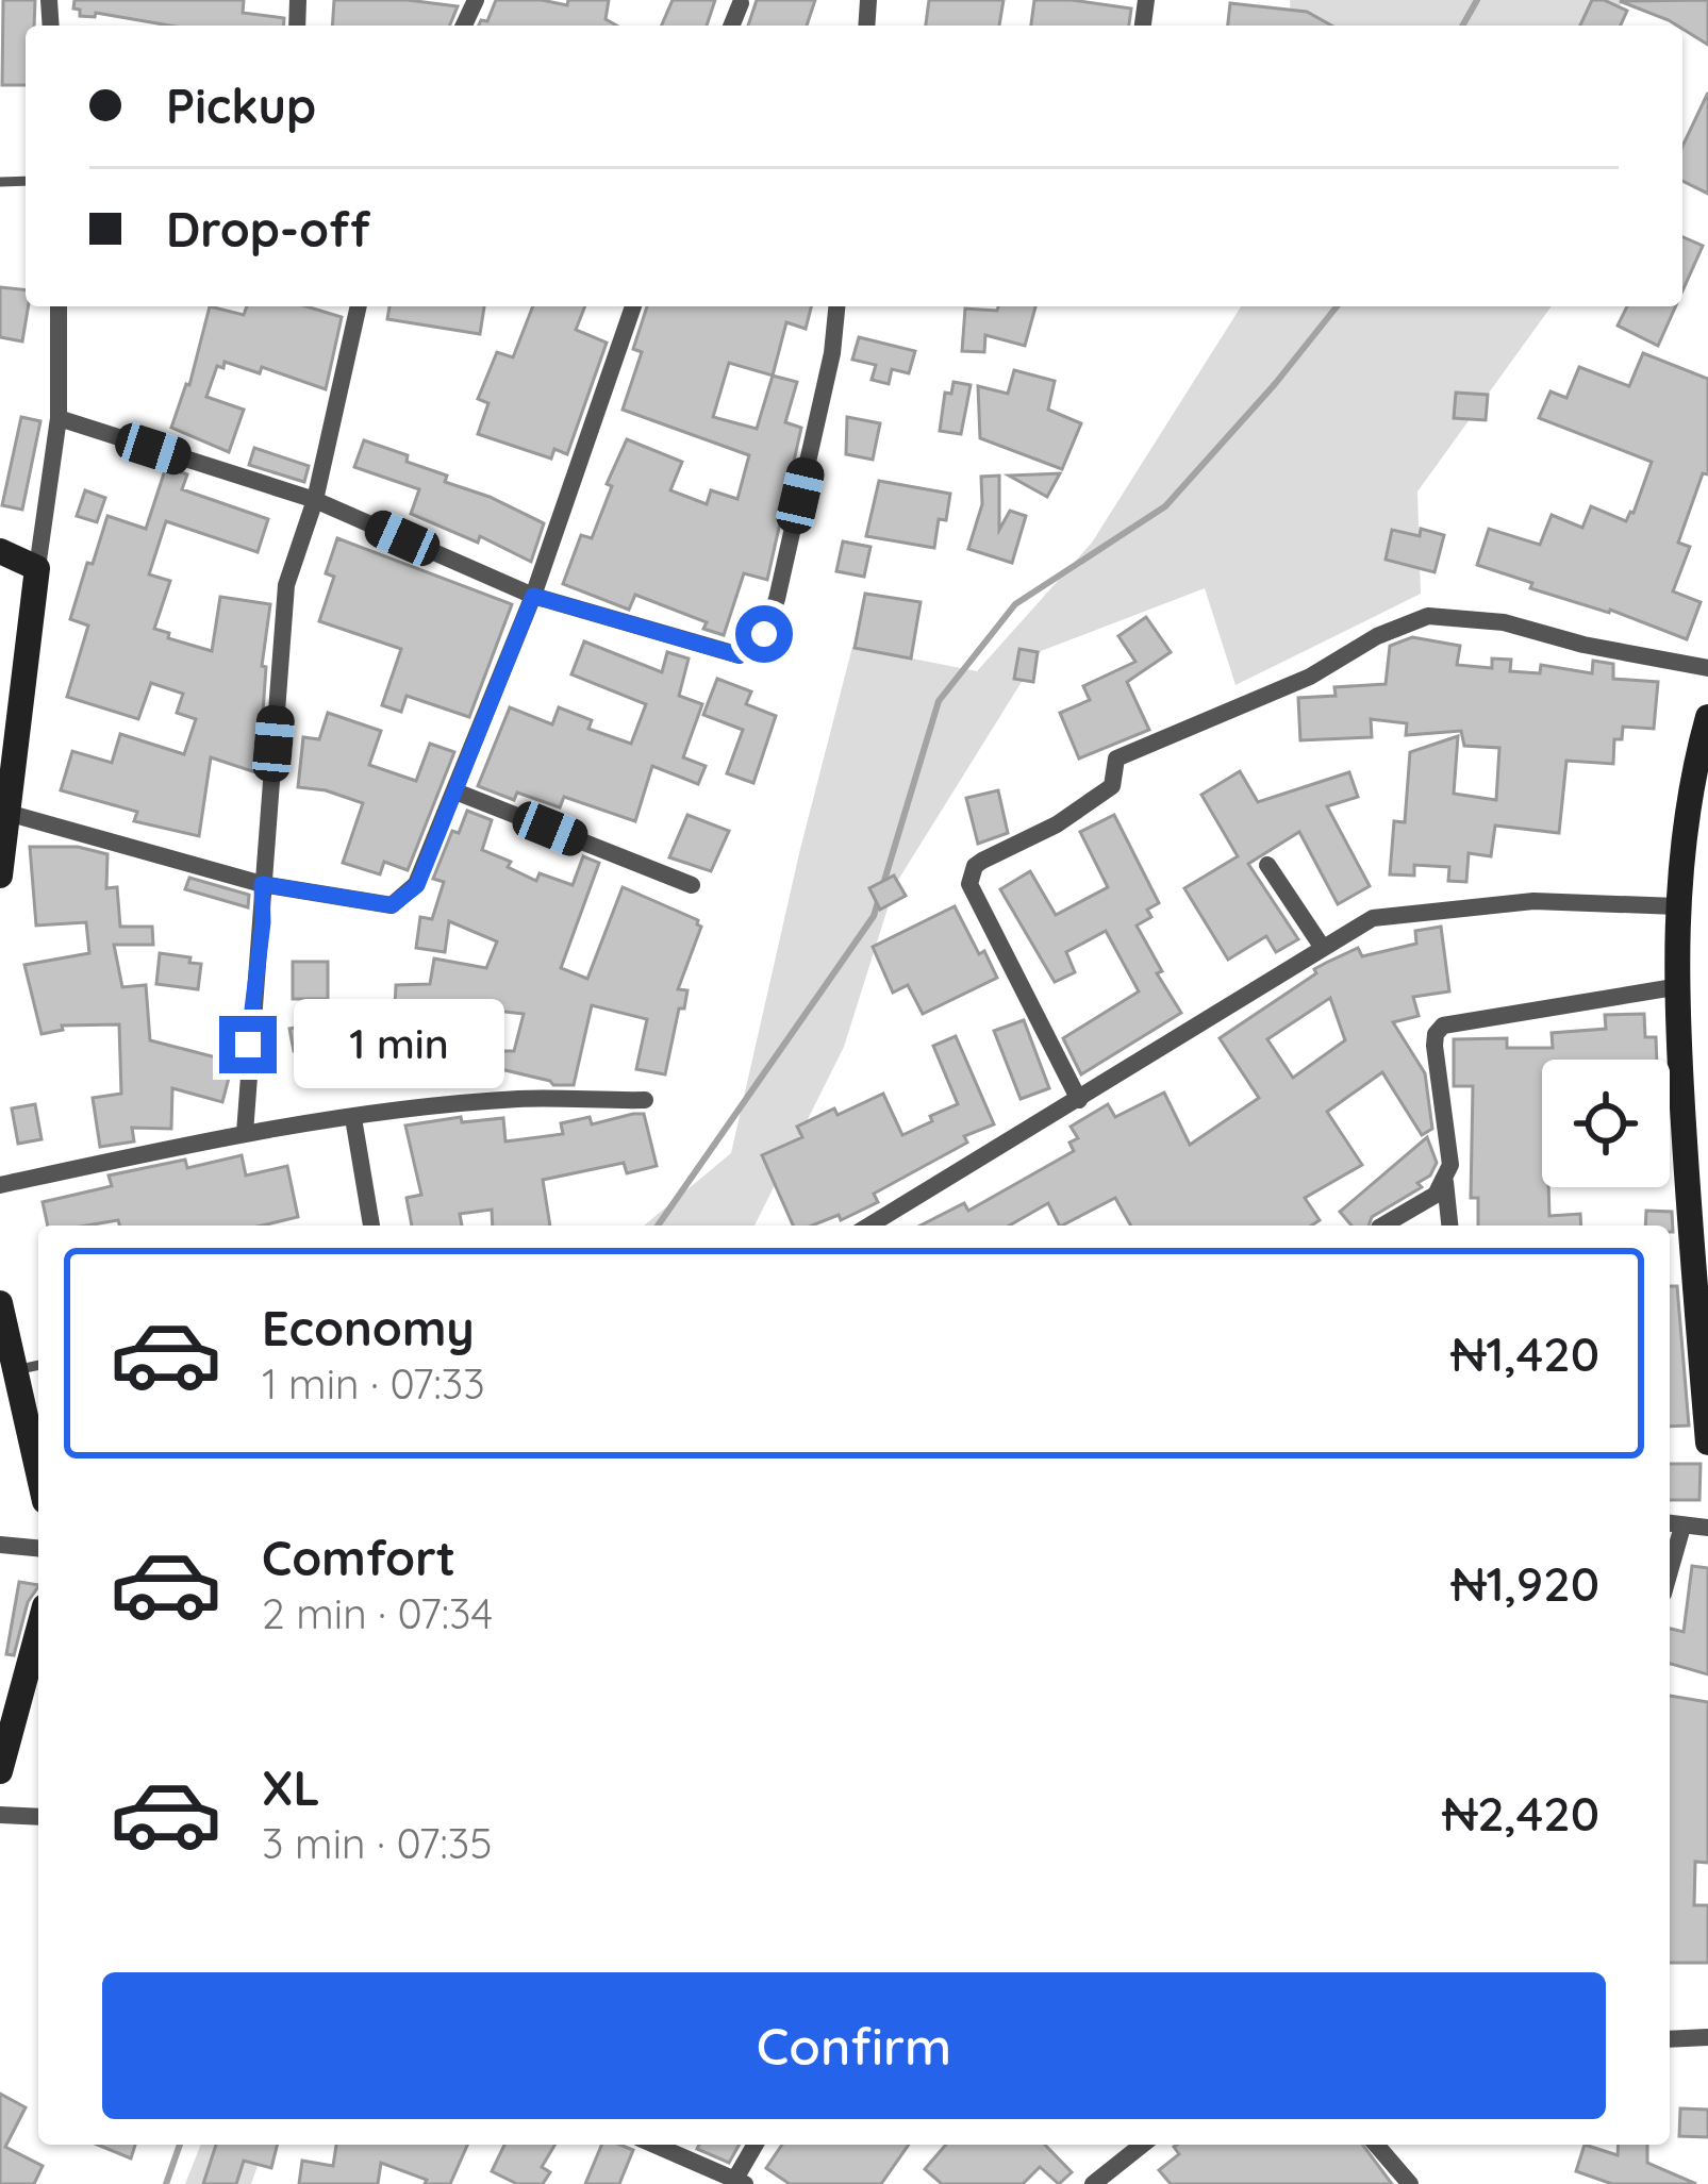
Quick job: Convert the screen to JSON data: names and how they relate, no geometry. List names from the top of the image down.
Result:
{
  "page": {
    "banner": ["Pickup", "Drop-off"],
    "bubble": "1 min",
    "list": [
      {
        "name": "Economy",
        "note": "1 min · 07:33",
        "value": "₦1,420"
      },
      {
        "name": "Comfort",
        "note": "2 min · 07:34",
        "value": "₦1,920"
      },
      {
        "name": "XL",
        "note": "3 min · 07:35",
        "value": "₦2,420"
      }
    ],
    "buttons": "Confirm"
  }
}
